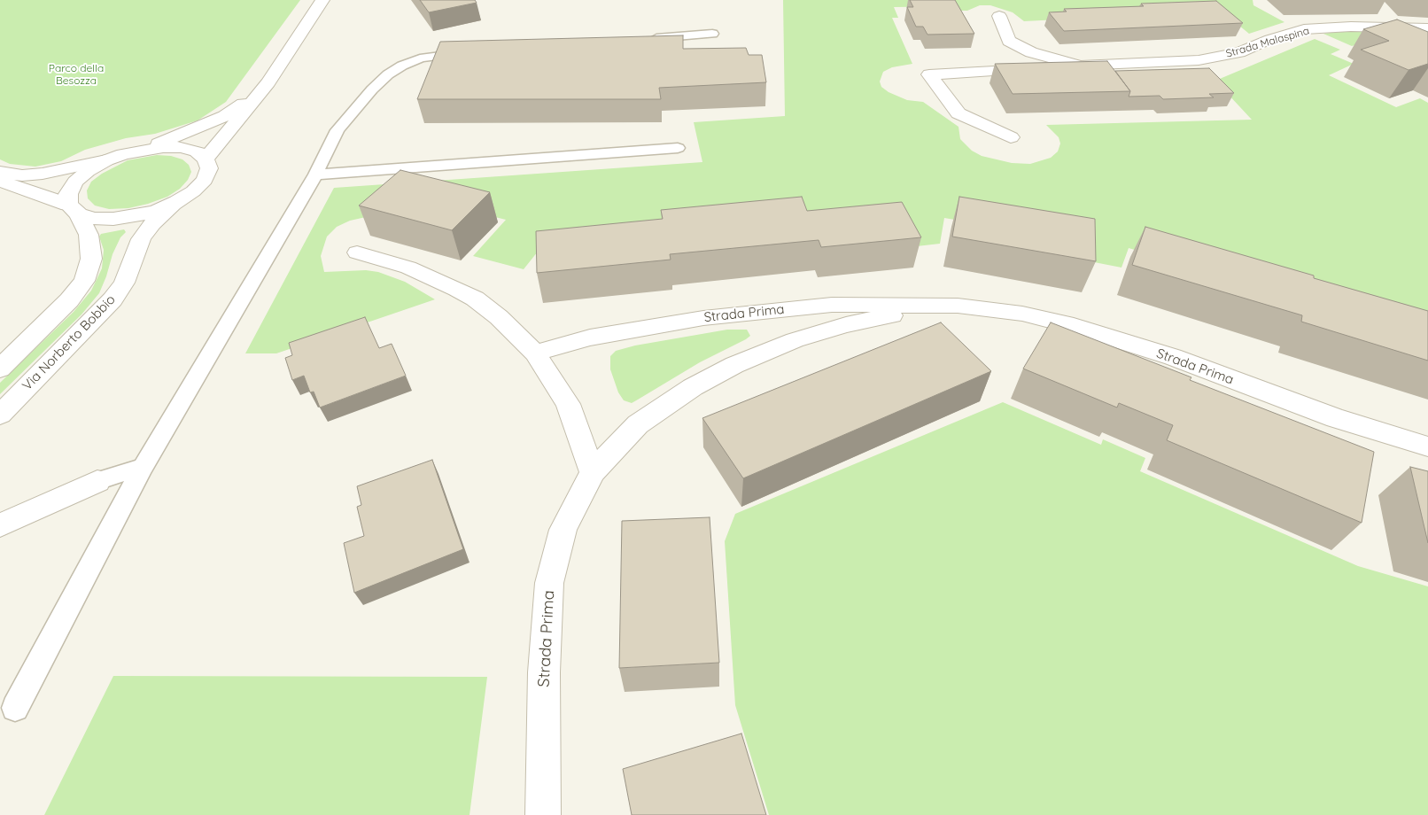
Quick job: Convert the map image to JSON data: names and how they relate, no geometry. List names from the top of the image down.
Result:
{
  "streets": {
    "street": ["Strada Malaspina", "Strada Prima", "Via Norberto Bobbio"]
  },
  "parks": ["Parco della Besozza"]
}
